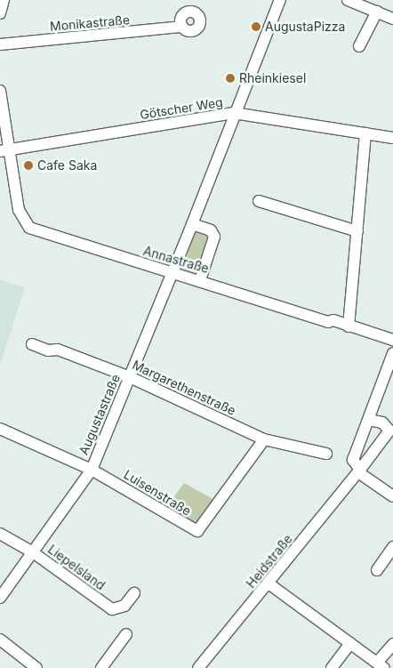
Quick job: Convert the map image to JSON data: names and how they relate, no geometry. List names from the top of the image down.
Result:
{
  "streets": {
    "street": [
      "Monikastraße",
      "Götscher Weg",
      "Annastraße",
      "Margarethenstraße",
      "Augustastraße",
      "Luisenstraße",
      "Heidstraße",
      "Liepelsland"
    ]
  },
  "crossings": [
    ["Götscher Weg", "Annastraße"],
    ["Götscher Weg", "Augustastraße"],
    ["Annastraße", "Augustastraße"],
    ["Margarethenstraße", "Augustastraße"],
    ["Margarethenstraße", "Luisenstraße"],
    ["Augustastraße", "Luisenstraße"],
    ["Augustastraße", "Liepelsland"]
  ],
  "places": ["AugustaPizza", "Rheinkiesel", "Cafe Saka"]
}
